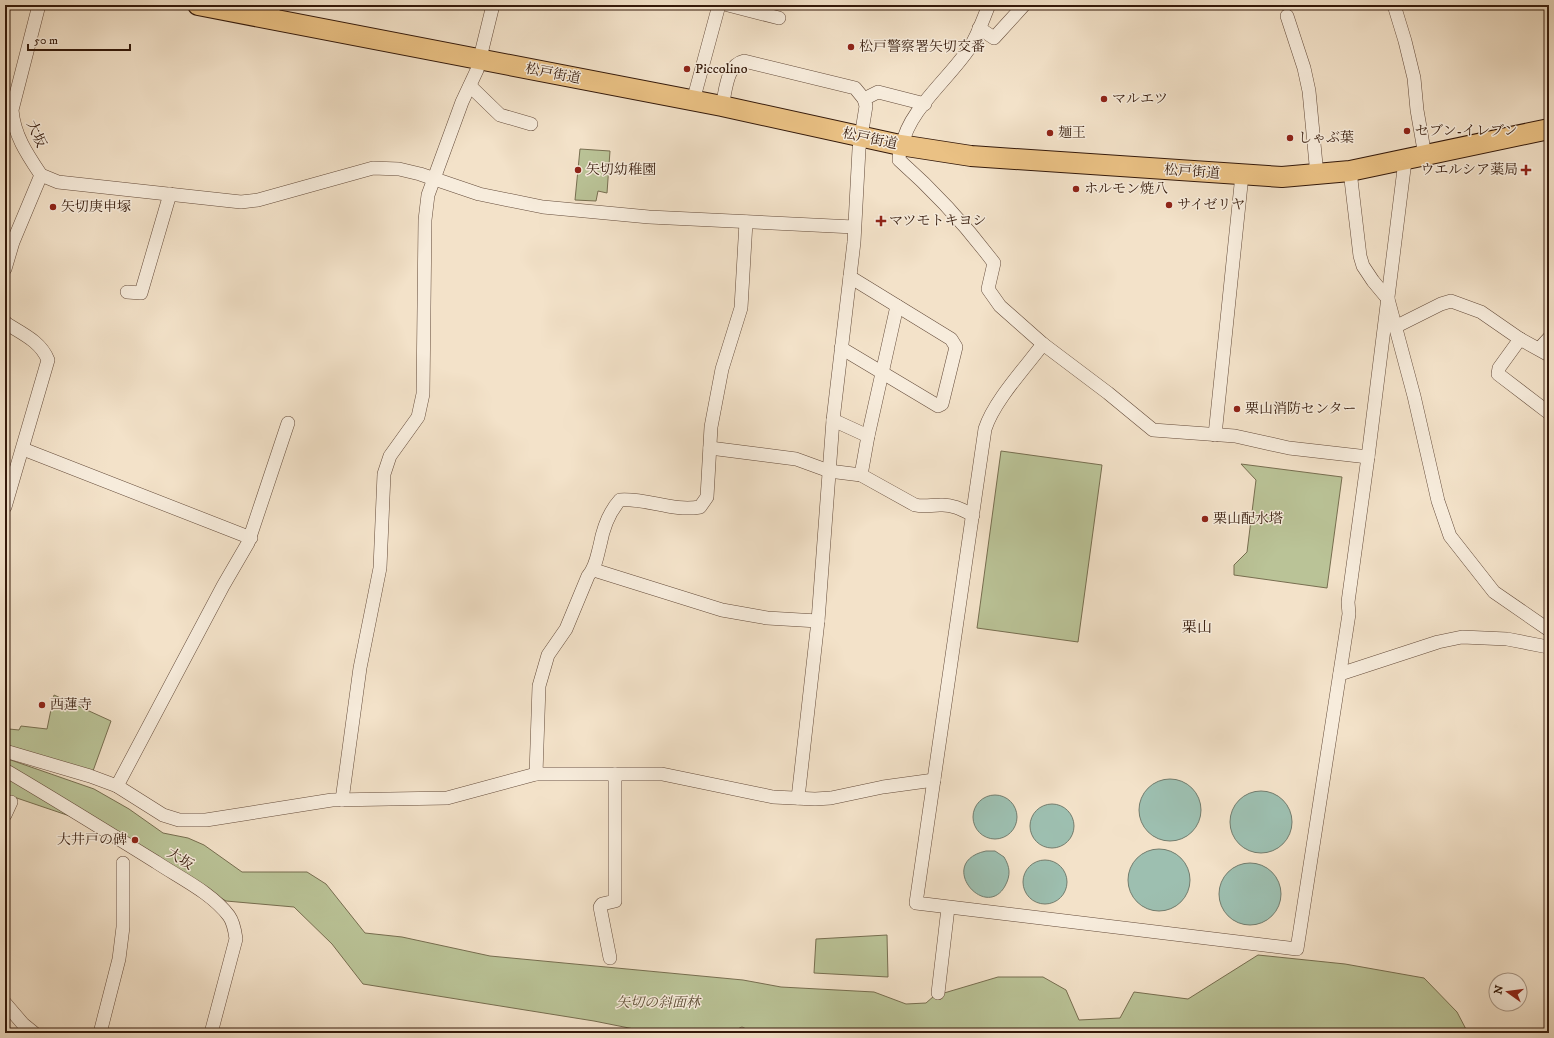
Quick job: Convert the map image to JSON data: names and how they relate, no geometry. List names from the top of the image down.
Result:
{
  "streets": {
    "main road": ["松戸街道"],
    "street": ["大坂"]
  },
  "districts": ["栗山"],
  "parks": ["矢切の斜面林"],
  "places": {
    "other": [
      "松戸警察署矢切交番",
      "Piccolino",
      "マルエツ",
      "セブン-イレブン",
      "麺王",
      "しゃぶ葉",
      "矢切幼稚園",
      "ホルモン焼八",
      "サイゼリヤ",
      "矢切庚申塚",
      "栗山消防センター",
      "栗山配水塔",
      "西蓮寺",
      "大井戸の碑"
    ],
    "health": ["ウエルシア薬局", "マツモトキヨシ"]
  },
  "scale_bar": "50 m",
  "north": "left"
}
